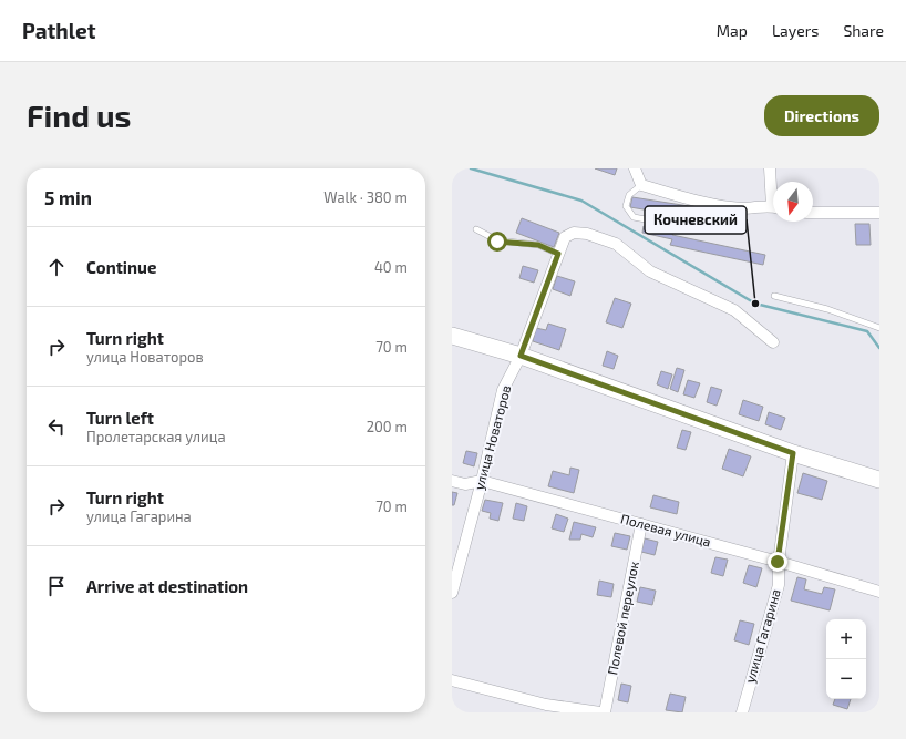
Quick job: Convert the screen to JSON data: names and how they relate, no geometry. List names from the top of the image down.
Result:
{
  "streets": {
    "street": [
      "улица Новаторов",
      "Полевая улица",
      "Полевой переулок",
      "улица Гагарина"
    ]
  },
  "crossings": [
    ["улица Новаторов", "Полевая улица"],
    ["Полевая улица", "Полевой переулок"],
    ["Полевая улица", "улица Гагарина"]
  ],
  "places": ["Кочневский"],
  "north": "bottom",
  "page": {
    "header": "Pathlet",
    "nav": ["Map", "Layers", "Share"],
    "buttons": "Directions",
    "title": "Find us",
    "heading": ["5 min", "Walk · 380 m"],
    "list": [
      ["Continue", "40 m"],
      ["Turn right", "улица Новаторов", "70 m"],
      ["Turn left", "Пролетарская улица", "200 m"],
      ["Turn right", "улица Гагарина", "70 m"],
      "Arrive at destination"
    ],
    "map_buttons": ["+", "−"]
  }
}
